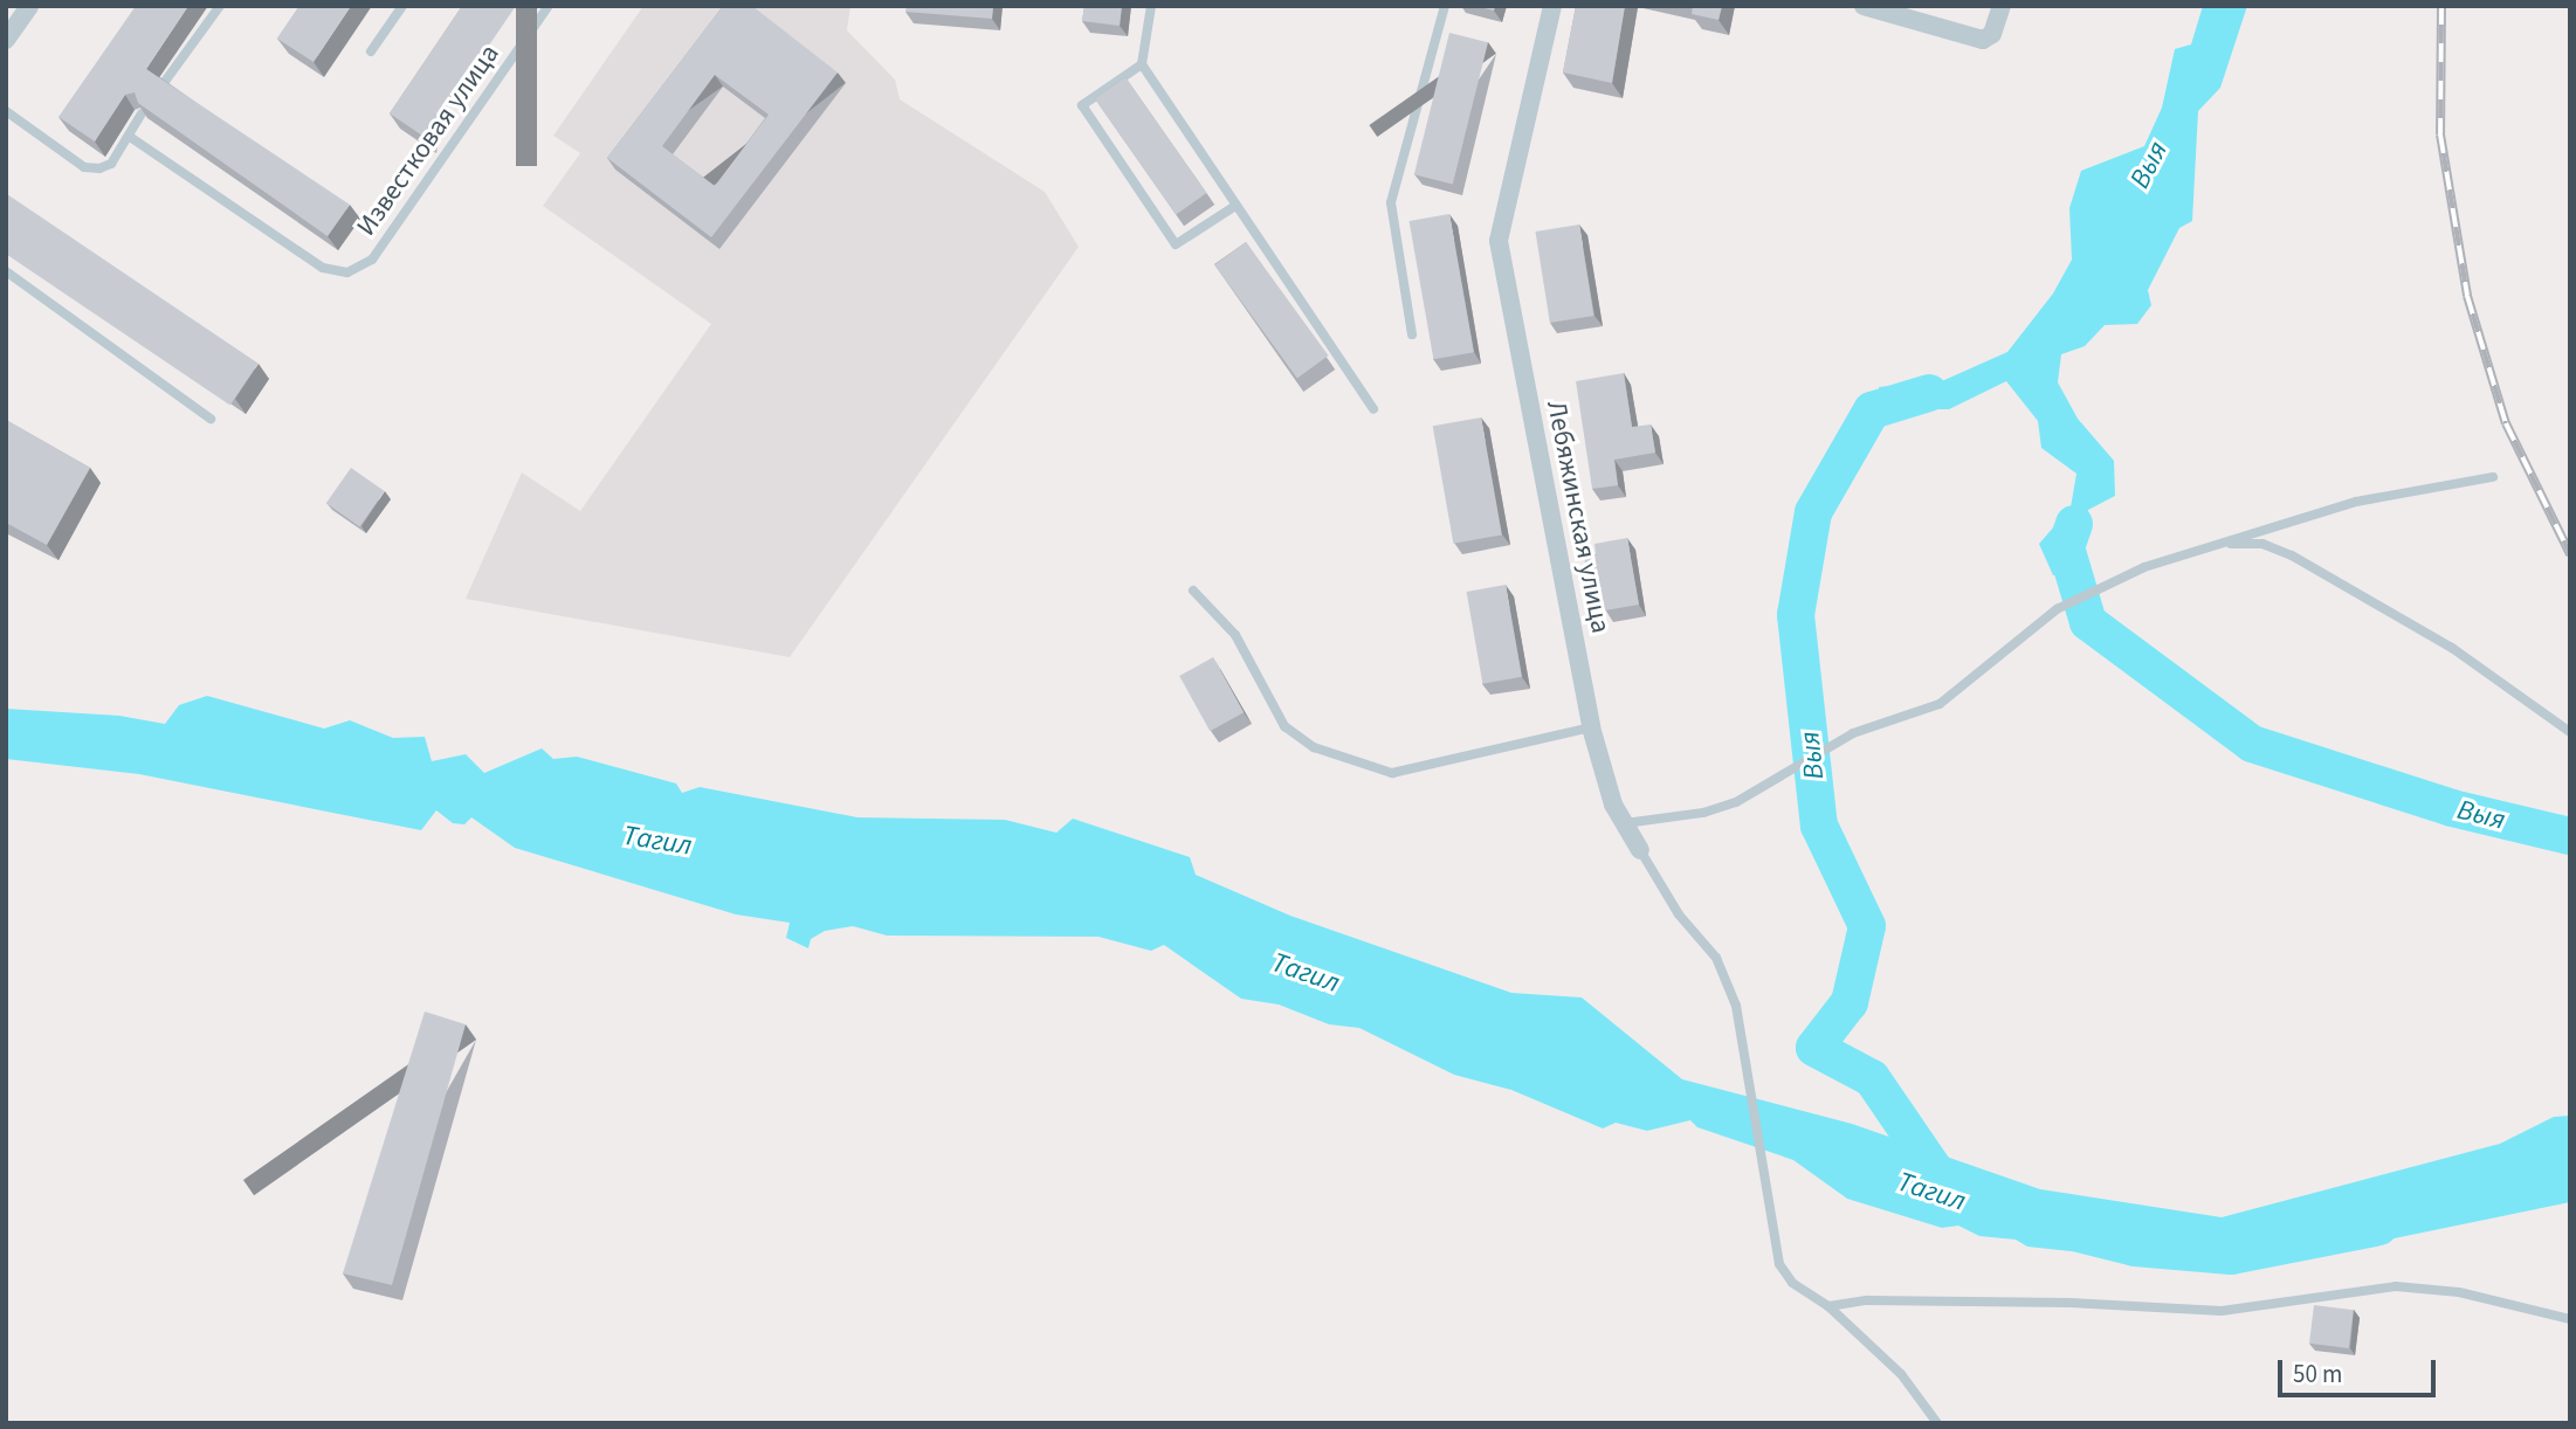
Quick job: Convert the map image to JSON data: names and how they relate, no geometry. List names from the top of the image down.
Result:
{
  "streets": {
    "street": ["Лебяжинская улица"],
    "lane": ["Известковая улица"]
  },
  "water": ["Выя", "Тагил"],
  "scale_bar": "50 m"
}
